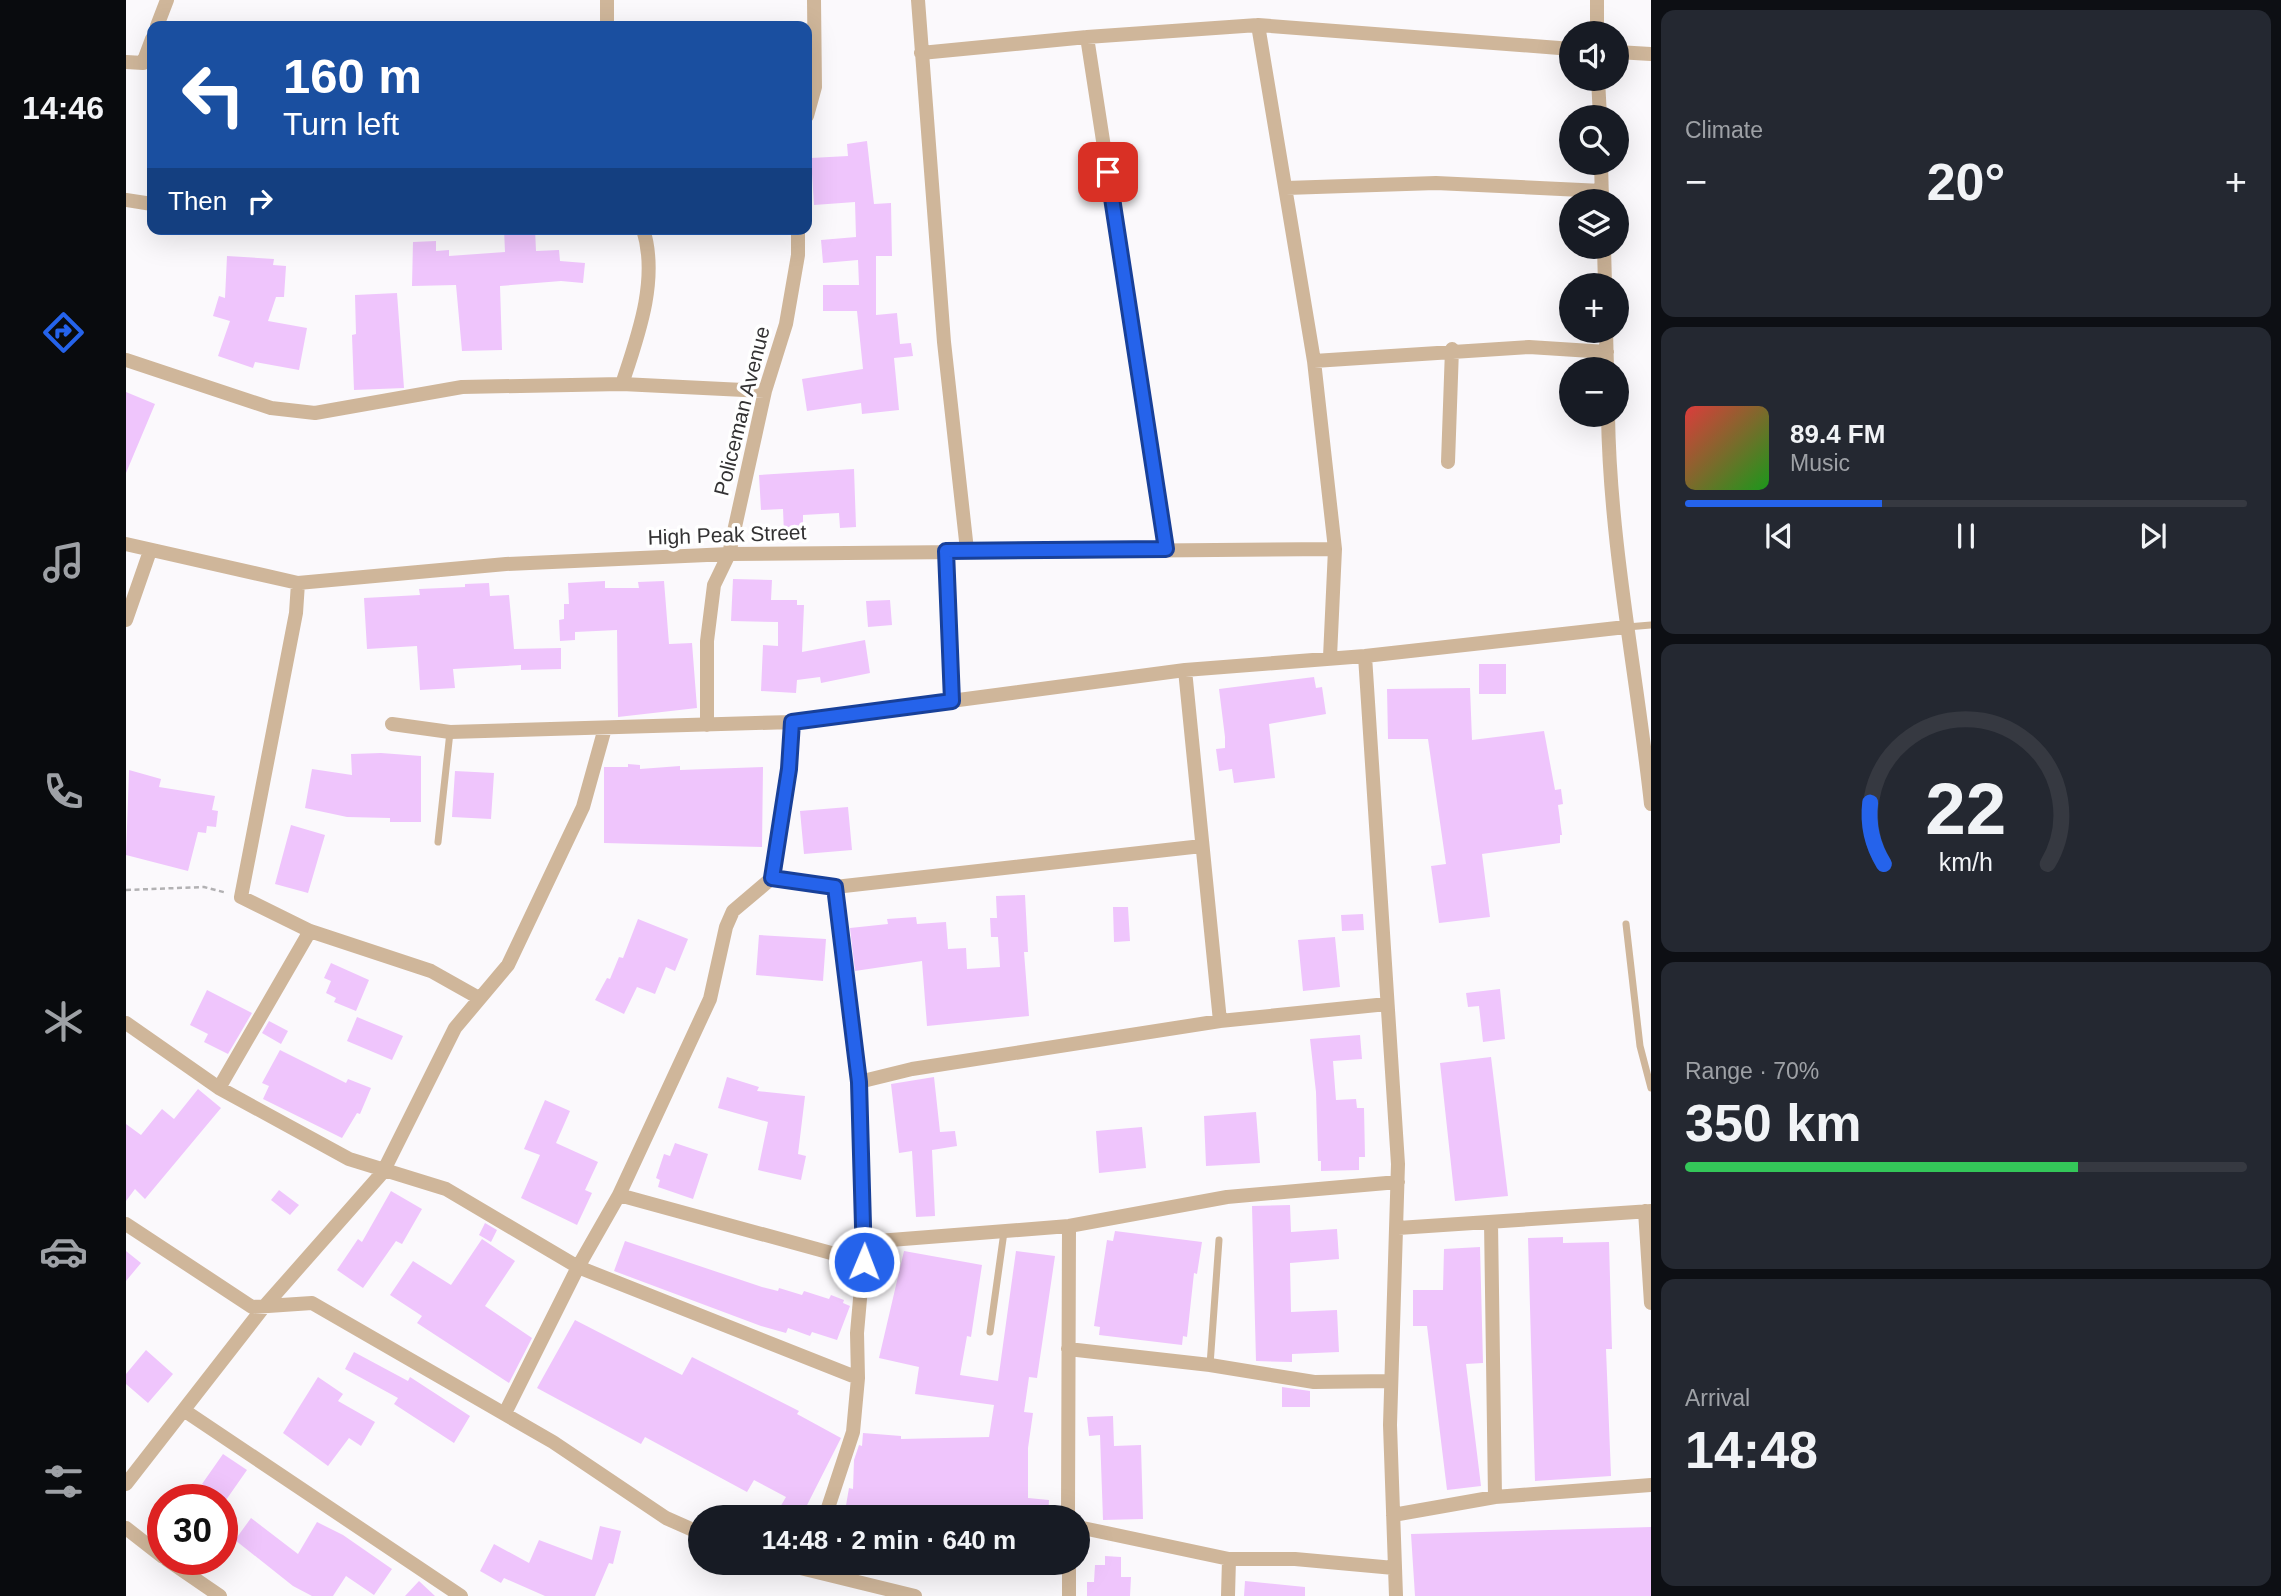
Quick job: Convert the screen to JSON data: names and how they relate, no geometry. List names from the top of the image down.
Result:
{
  "streets": {
    "street": ["Policeman Avenue", "High Peak Street"]
  },
  "crossings": [
    ["Policeman Avenue", "High Peak Street"]
  ],
  "page": {
    "tabs": "14:46",
    "tile": [
      "Climate",
      ["Range · 70%", "350 km"],
      ["Arrival", "14:48"]
    ],
    "map_buttons": ["+", "−"],
    "turn": ["160 m", "Turn left"],
    "heat": ["−", "20°", "+"],
    "then": "Then",
    "song": ["89.4 FM", "Music"],
    "limit": "30",
    "trip": "14:48 · 2 min · 640 m",
    "gauge": ["22", "km/h"]
  }
}
